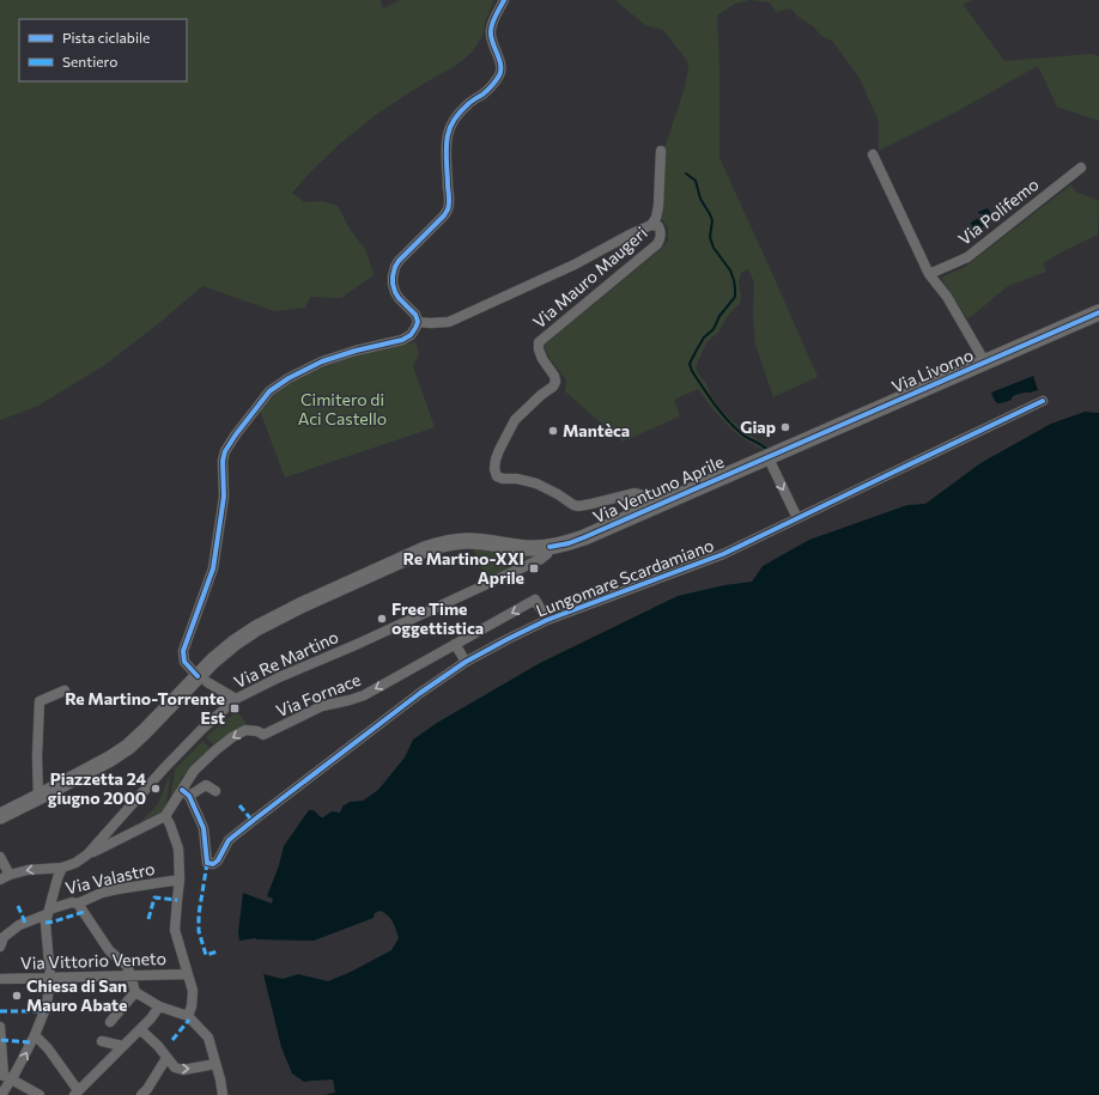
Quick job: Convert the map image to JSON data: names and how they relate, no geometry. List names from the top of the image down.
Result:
{
  "streets": {
    "main road": ["Via Livorno", "Via Ventuno Aprile"],
    "street": [
      "Via Polifemo",
      "Via Mauro Maugeri",
      "Lungomare Scardamiano",
      "Via Re Martino",
      "Via Fornace",
      "Via Valastro",
      "Via Vittorio Veneto"
    ]
  },
  "crossings": [
    ["Via Mauro Maugeri", "Via Ventuno Aprile"],
    ["Via Livorno", "Via Ventuno Aprile"],
    ["Via Ventuno Aprile", "Via Re Martino"],
    ["Lungomare Scardamiano", "Via Fornace"]
  ],
  "one_way": ["Via Fornace"],
  "parks": ["Cimitero di Aci Castello"],
  "places": {
    "other": [
      "Giap",
      "Mantèca",
      "Free Time oggettistica",
      "Piazzetta 24 giugno 2000",
      "Chiesa di San Mauro Abate"
    ],
    "transit": ["Re Martino-XXI Aprile", "Re Martino-Torrente Est"]
  },
  "legend": ["Pista ciclabile", "Sentiero"]
}
